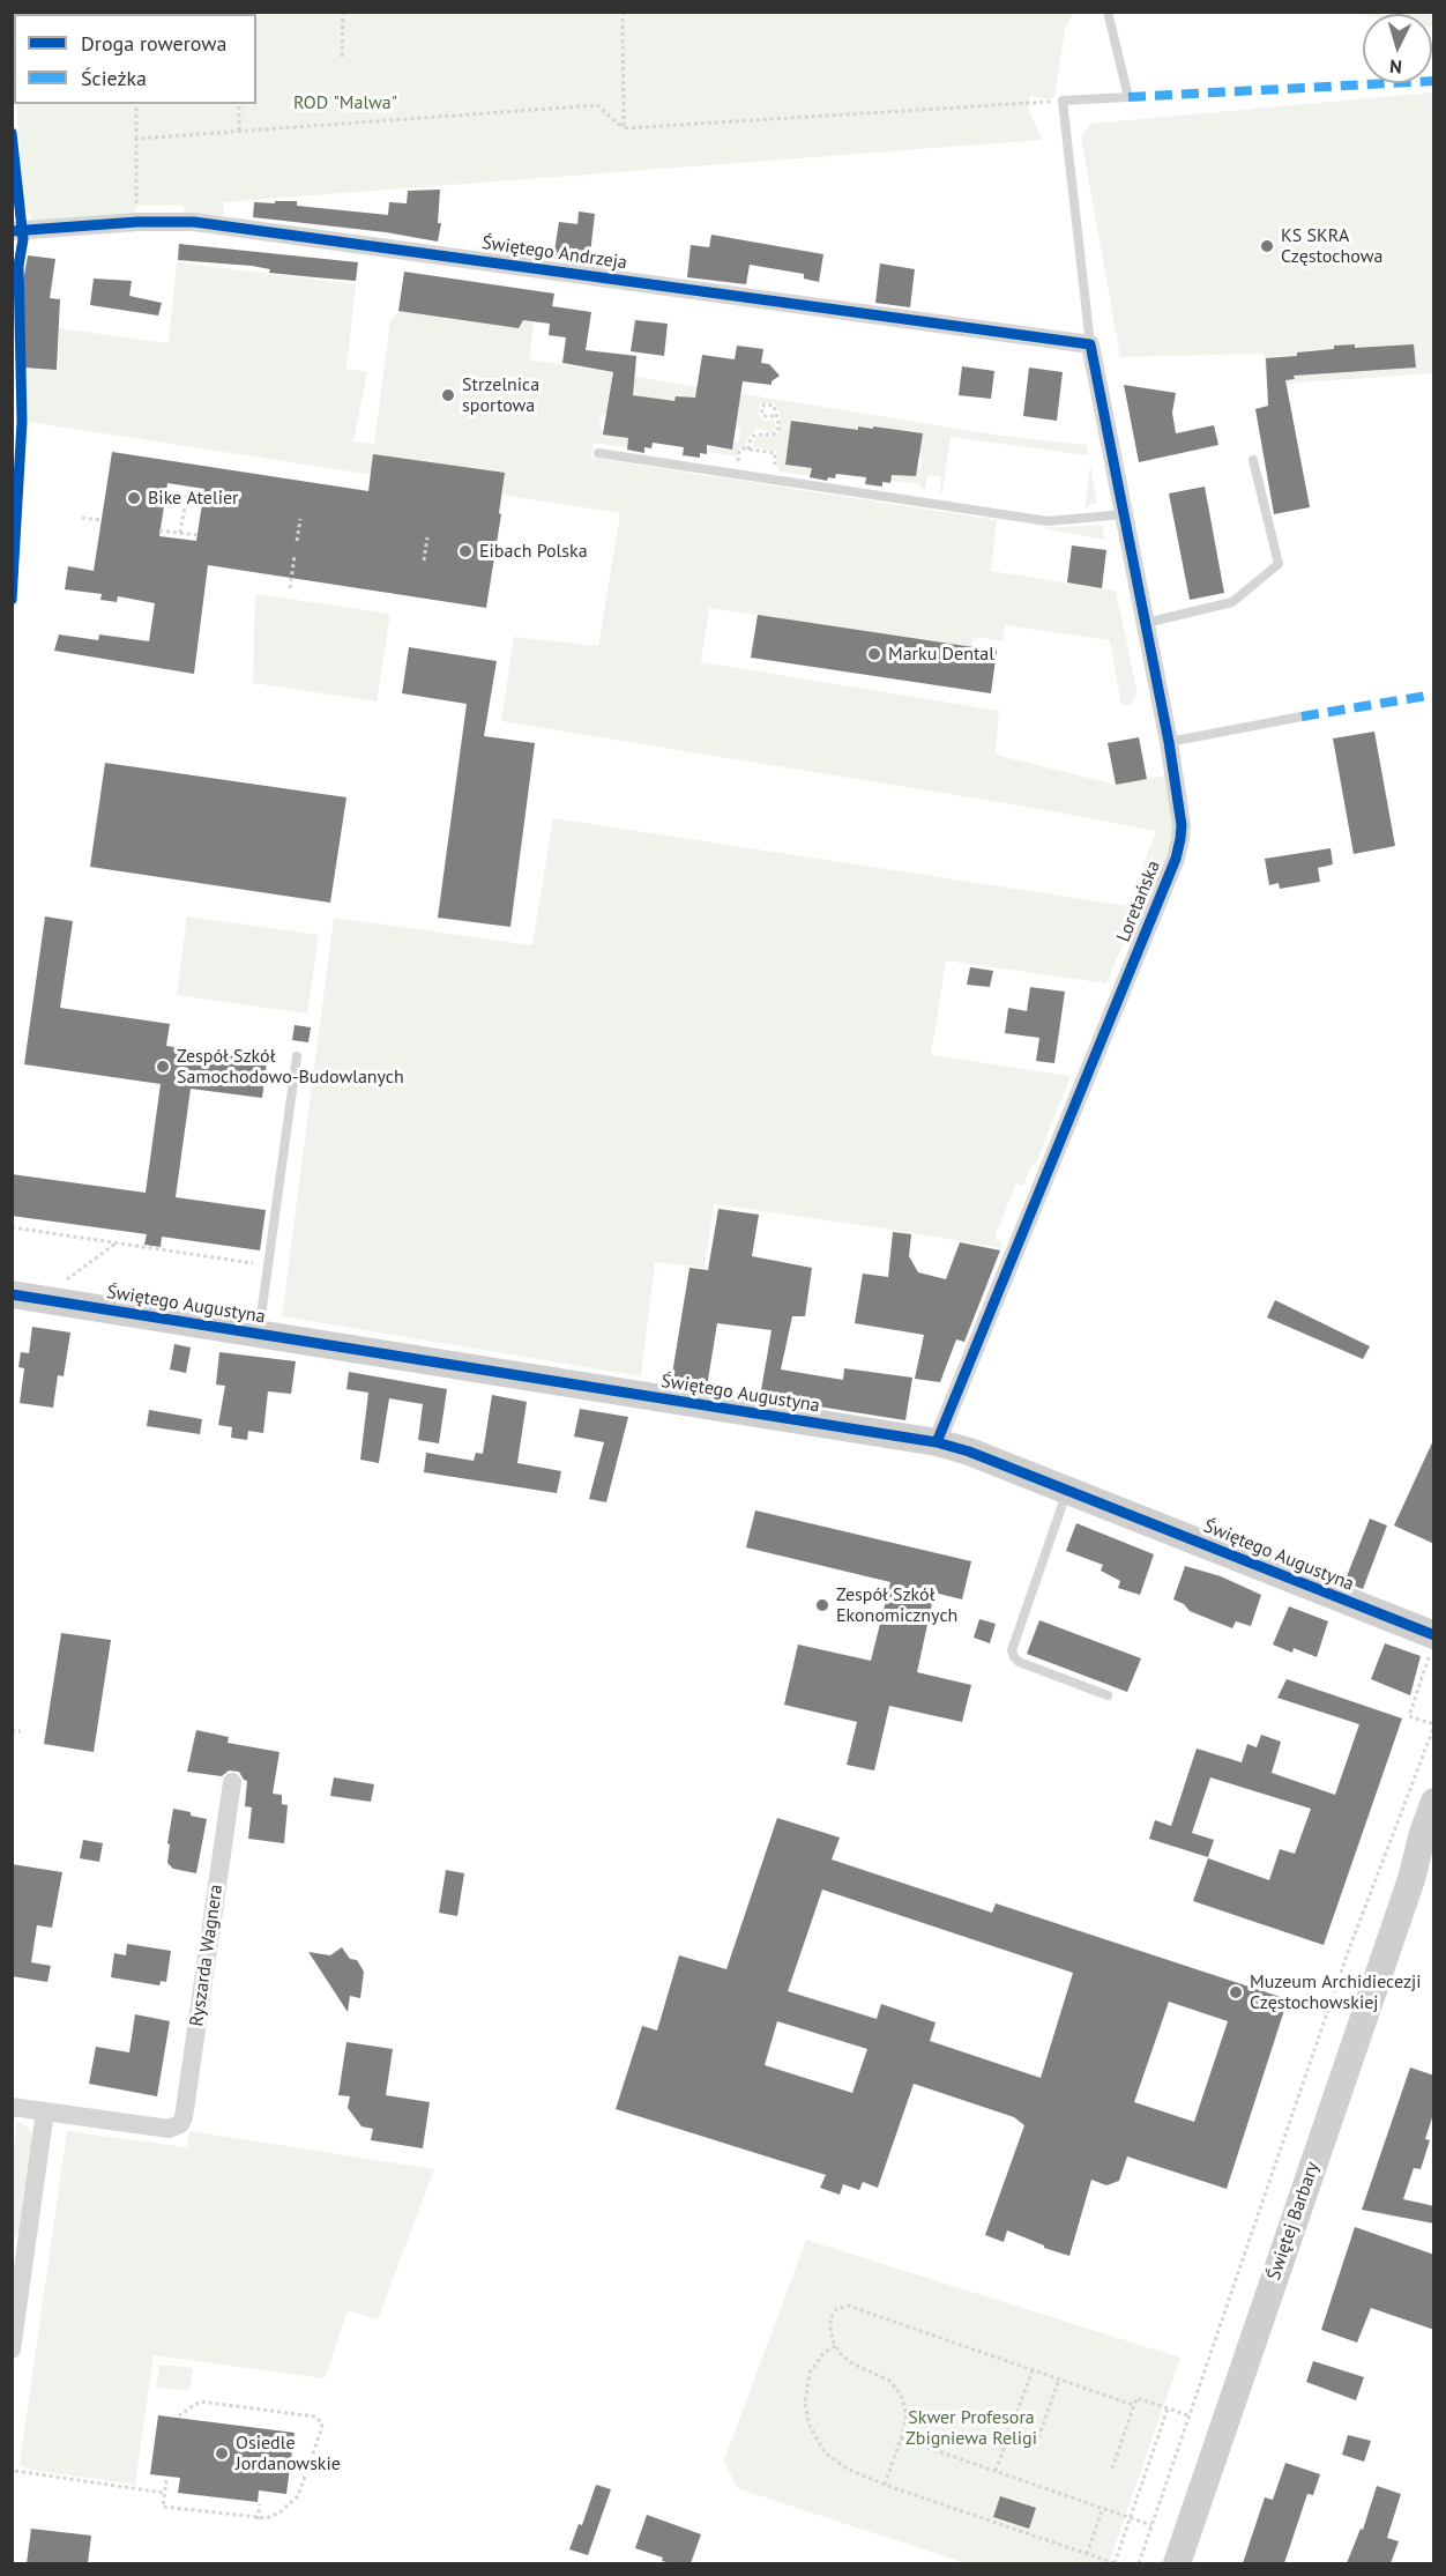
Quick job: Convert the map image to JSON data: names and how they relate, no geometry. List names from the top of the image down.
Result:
{
  "streets": {
    "street": [
      "Świętego Andrzeja",
      "Loretańska",
      "Świętego Augustyna",
      "Ryszarda Wagnera",
      "Świętej Barbary"
    ]
  },
  "crossings": [
    ["Świętego Andrzeja", "Loretańska"],
    ["Loretańska", "Świętego Augustyna"]
  ],
  "parks": ["ROD \"Malwa\"", "Skwer Profesora Zbigniewa Religi"],
  "places": [
    "KS SKRA Częstochowa",
    "Strzelnica sportowa",
    "Bike Atelier",
    "Eibach Polska",
    "Marku Dental",
    "Zespół Szkół Samochodowo-Budowlanych",
    "Zespół Szkół Ekonomicznych",
    "Muzeum Archidiecezji Częstochowskiej",
    "Osiedle Jordanowskie"
  ],
  "legend": ["Droga rowerowa", "Ścieżka"],
  "north": "bottom"
}
